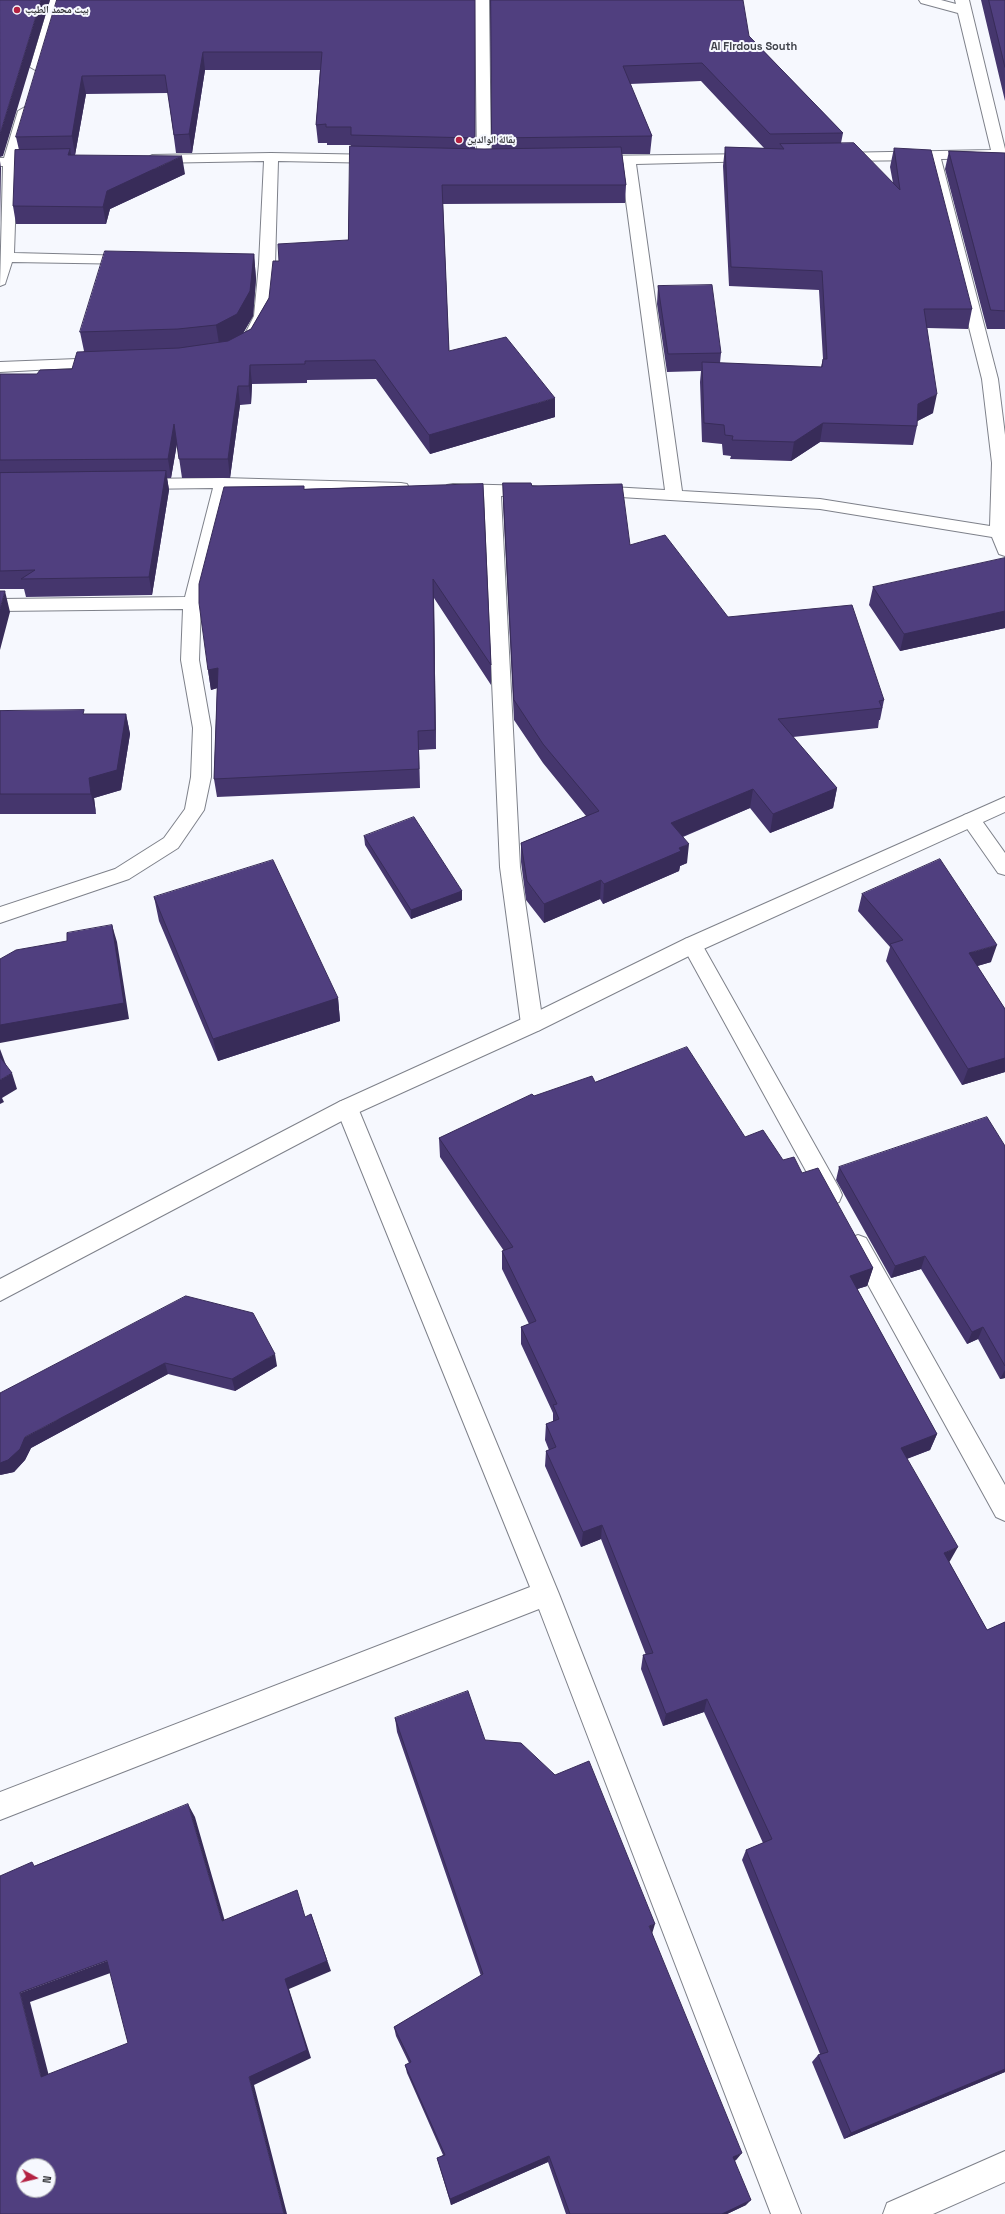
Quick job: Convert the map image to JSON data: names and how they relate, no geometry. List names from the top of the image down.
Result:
{
  "districts": ["Al Firdous South"],
  "places": ["بيت محمد الطيب", "بقالة الوالدين"],
  "north": "right"
}
